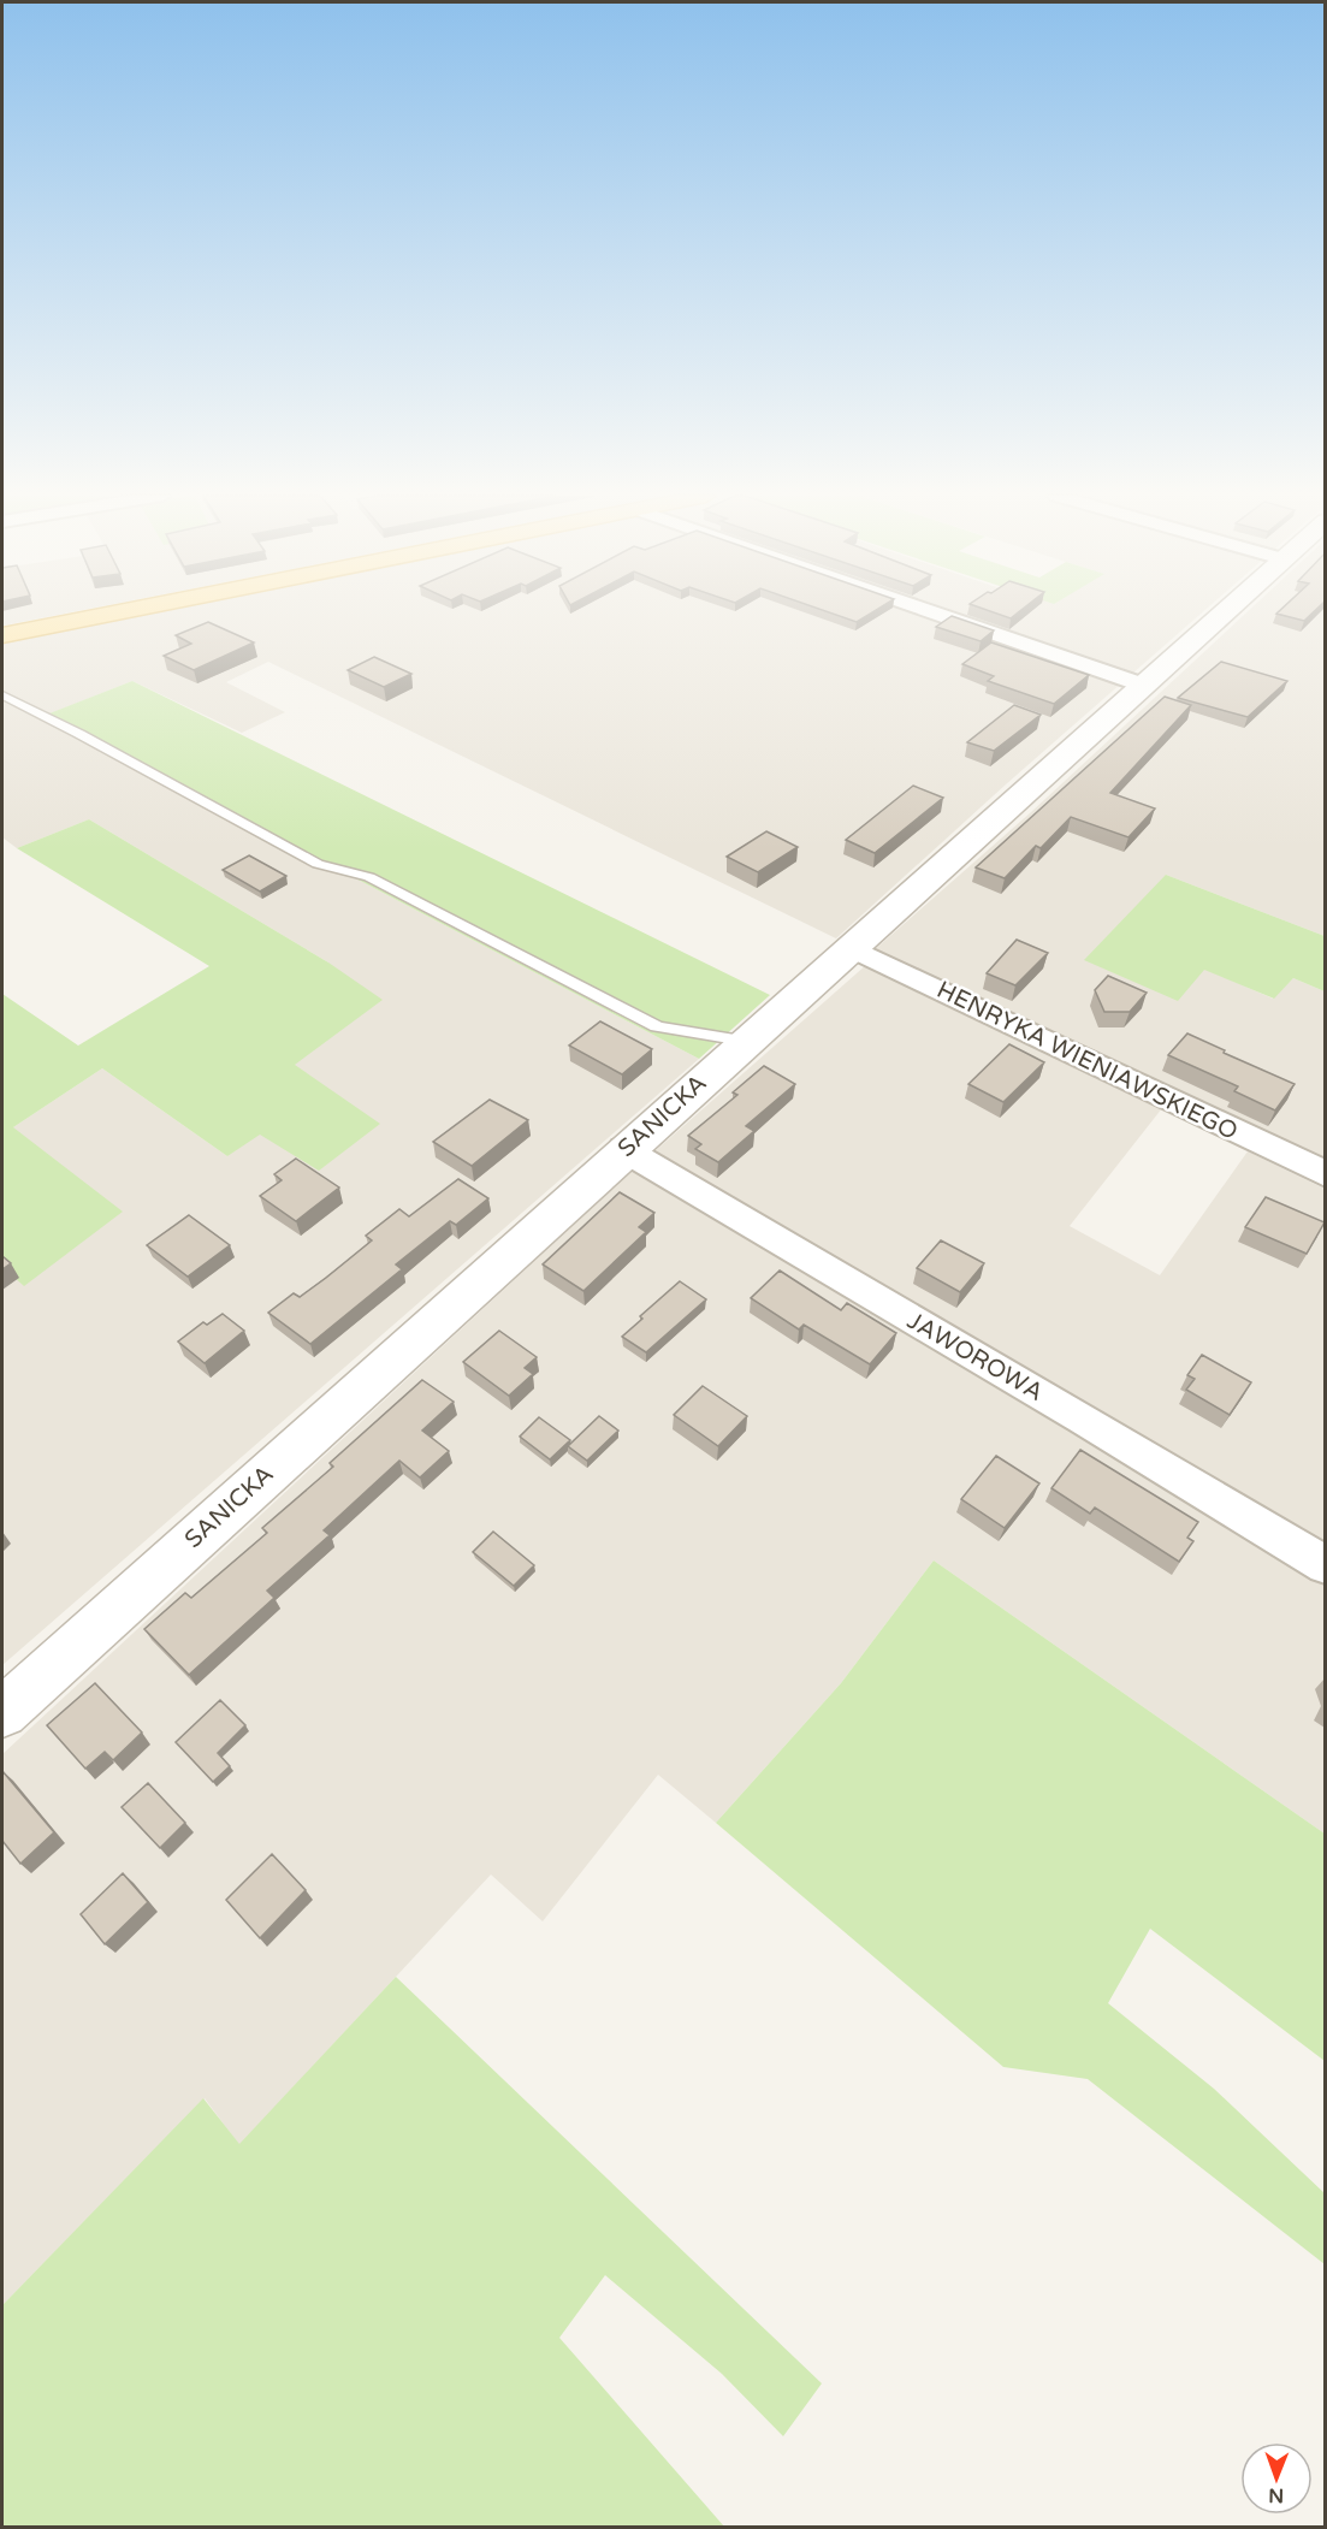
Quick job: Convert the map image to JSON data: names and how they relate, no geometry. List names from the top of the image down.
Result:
{
  "streets": {
    "street": ["HENRYKA WIENIAWSKIEGO", "SANICKA", "JAWOROWA"]
  },
  "crossings": [
    ["HENRYKA WIENIAWSKIEGO", "SANICKA"],
    ["SANICKA", "JAWOROWA"]
  ],
  "north": "bottom"
}
